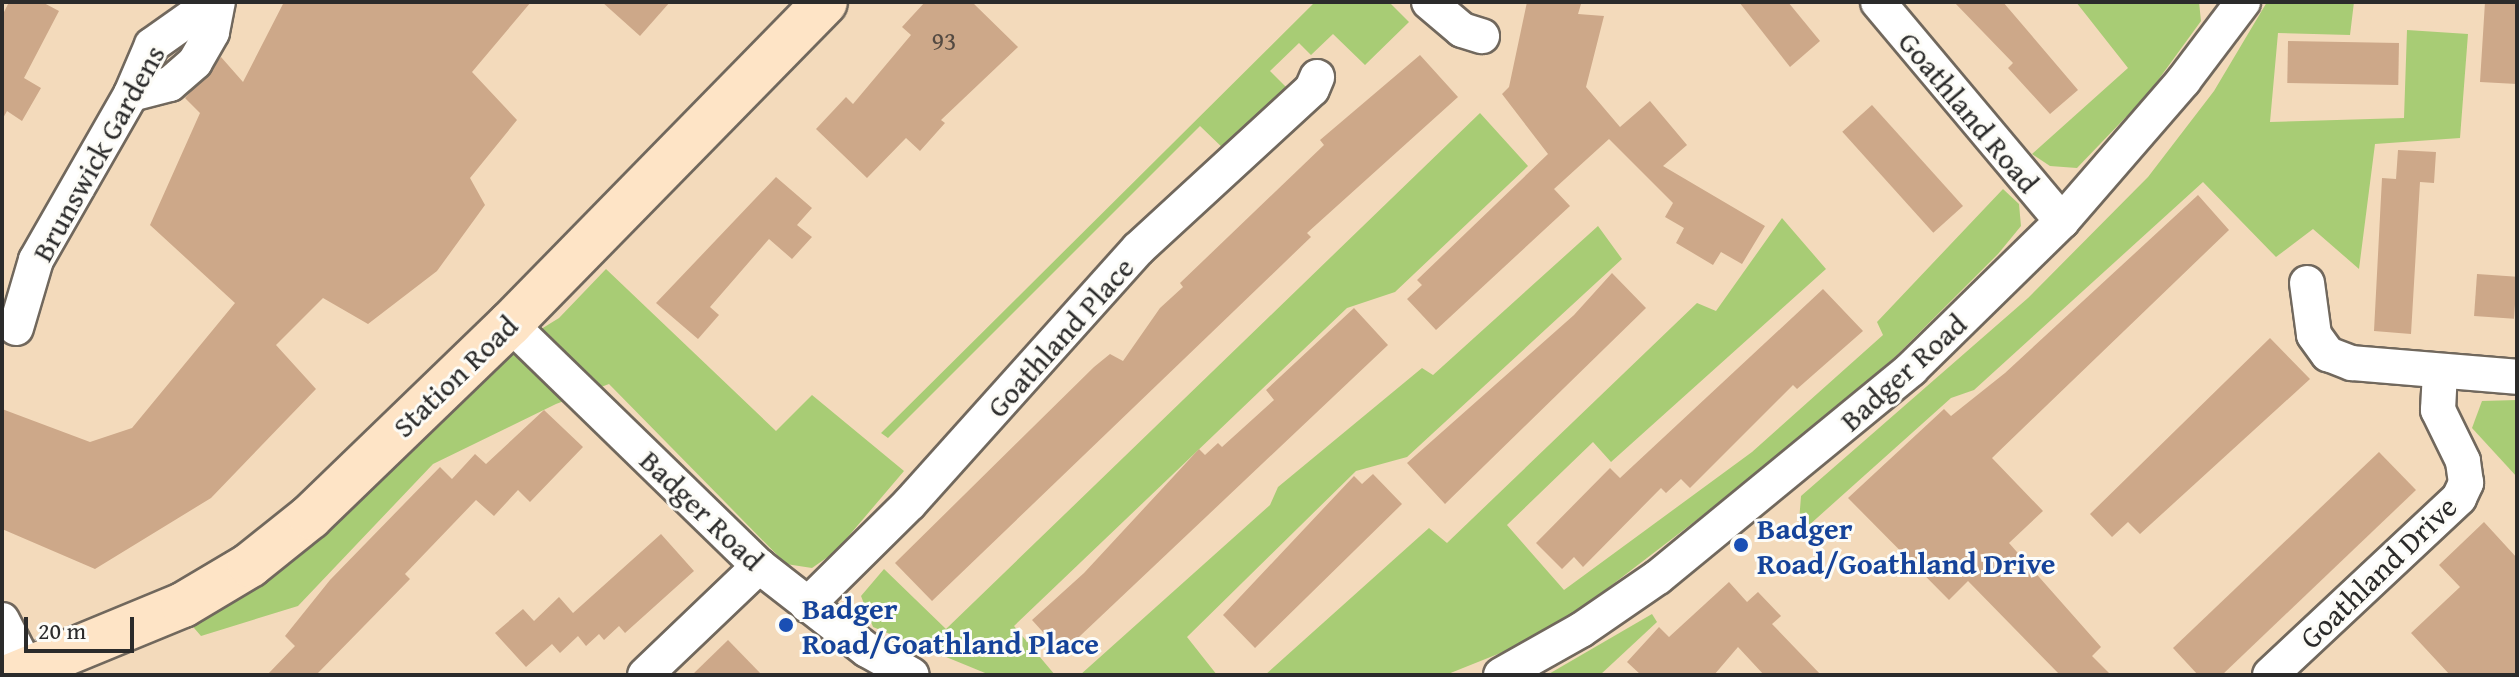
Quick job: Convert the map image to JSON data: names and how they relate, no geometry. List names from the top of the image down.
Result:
{
  "streets": {
    "main road": ["Station Road"],
    "street": [
      "Goathland Road",
      "Brunswick Gardens",
      "Goathland Place",
      "Badger Road",
      "Goathland Drive"
    ]
  },
  "crossings": [
    ["Goathland Road", "Badger Road"],
    ["Goathland Place", "Badger Road"],
    ["Badger Road", "Station Road"]
  ],
  "places": ["Badger Road/Goathland Drive", "Badger Road/Goathland Place"],
  "house_numbers": ["93"],
  "scale_bar": "20 m"
}
